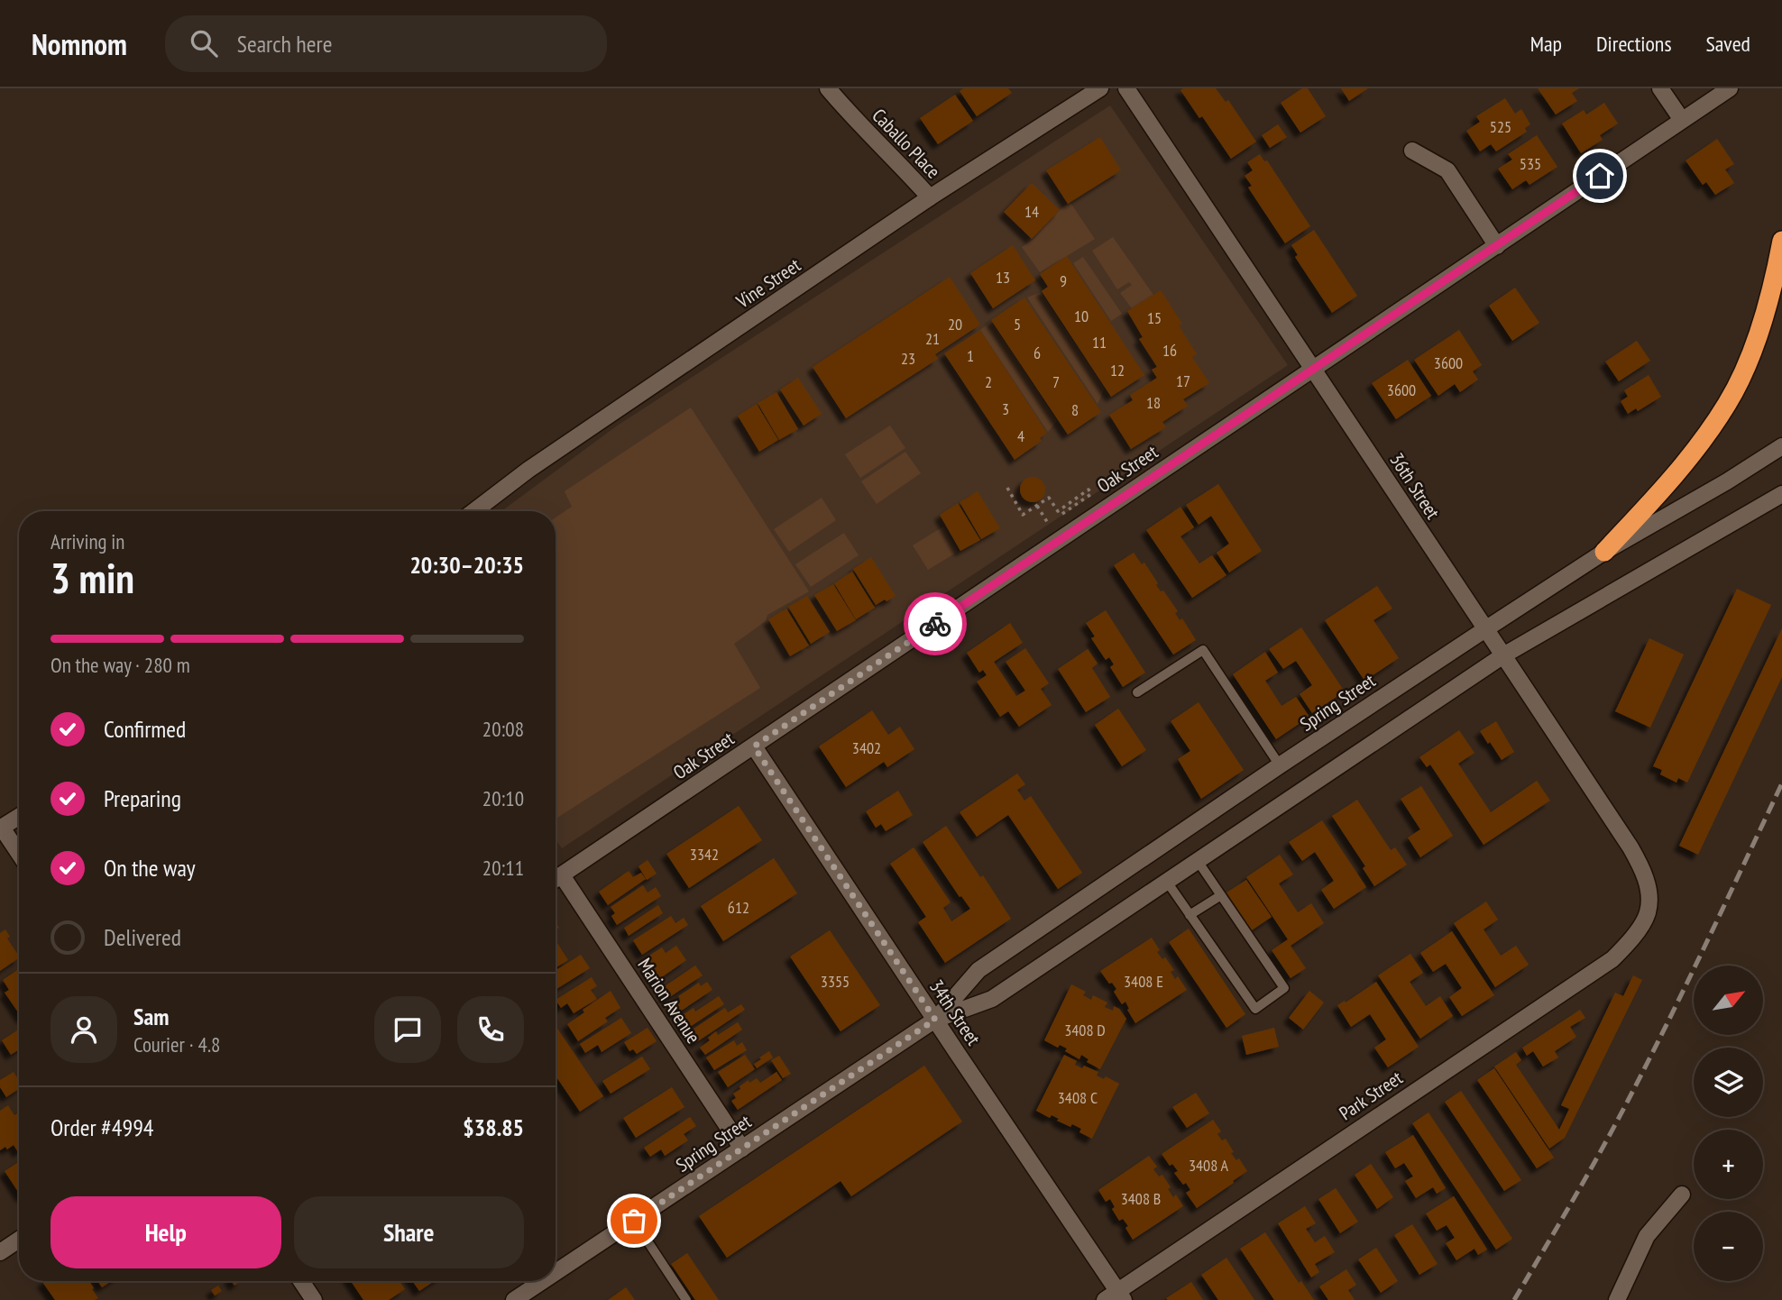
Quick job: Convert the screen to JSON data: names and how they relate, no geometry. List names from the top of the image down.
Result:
{
  "streets": {
    "street": [
      "Caballo Place",
      "Vine Street",
      "Oak Street",
      "36th Street",
      "Spring Street",
      "Marion Avenue",
      "34th Street",
      "Park Street"
    ]
  },
  "crossings": [
    ["Caballo Place", "Vine Street"],
    ["Oak Street", "36th Street"],
    ["Oak Street", "Marion Avenue"],
    ["Oak Street", "34th Street"],
    ["36th Street", "Spring Street"],
    ["36th Street", "Park Street"],
    ["Spring Street", "Marion Avenue"],
    ["Spring Street", "34th Street"],
    ["34th Street", "Park Street"]
  ],
  "house_numbers": [
    "525",
    "535",
    "14",
    "13",
    "9",
    "10",
    "15",
    "20",
    "5",
    "21",
    "11",
    "16",
    "6",
    "1",
    "23",
    "3600",
    "12",
    "17",
    "2",
    "7",
    "3600",
    "18",
    "3",
    "8",
    "4",
    "3402",
    "3342",
    "612",
    "3355",
    "3408 E",
    "3408 D",
    "3408 C",
    "3408 A",
    "3408 B"
  ],
  "north": "top right",
  "page": {
    "header": "Nomnom",
    "search": "Search here",
    "nav": ["Map", "Directions", "Saved"],
    "heading": ["3 min", "Arriving in", "20:30–20:35"],
    "panel": [
      "Sam",
      "Courier · 4.8",
      "Order #4994",
      "$38.85"
    ],
    "bar": "On the way · 280 m",
    "list": [
      ["Confirmed", "20:08"],
      ["Preparing", "20:10"],
      ["On the way", "20:11"],
      "Delivered"
    ],
    "map_buttons": ["+", "−"],
    "buttons": ["Help", "Share"]
  }
}
